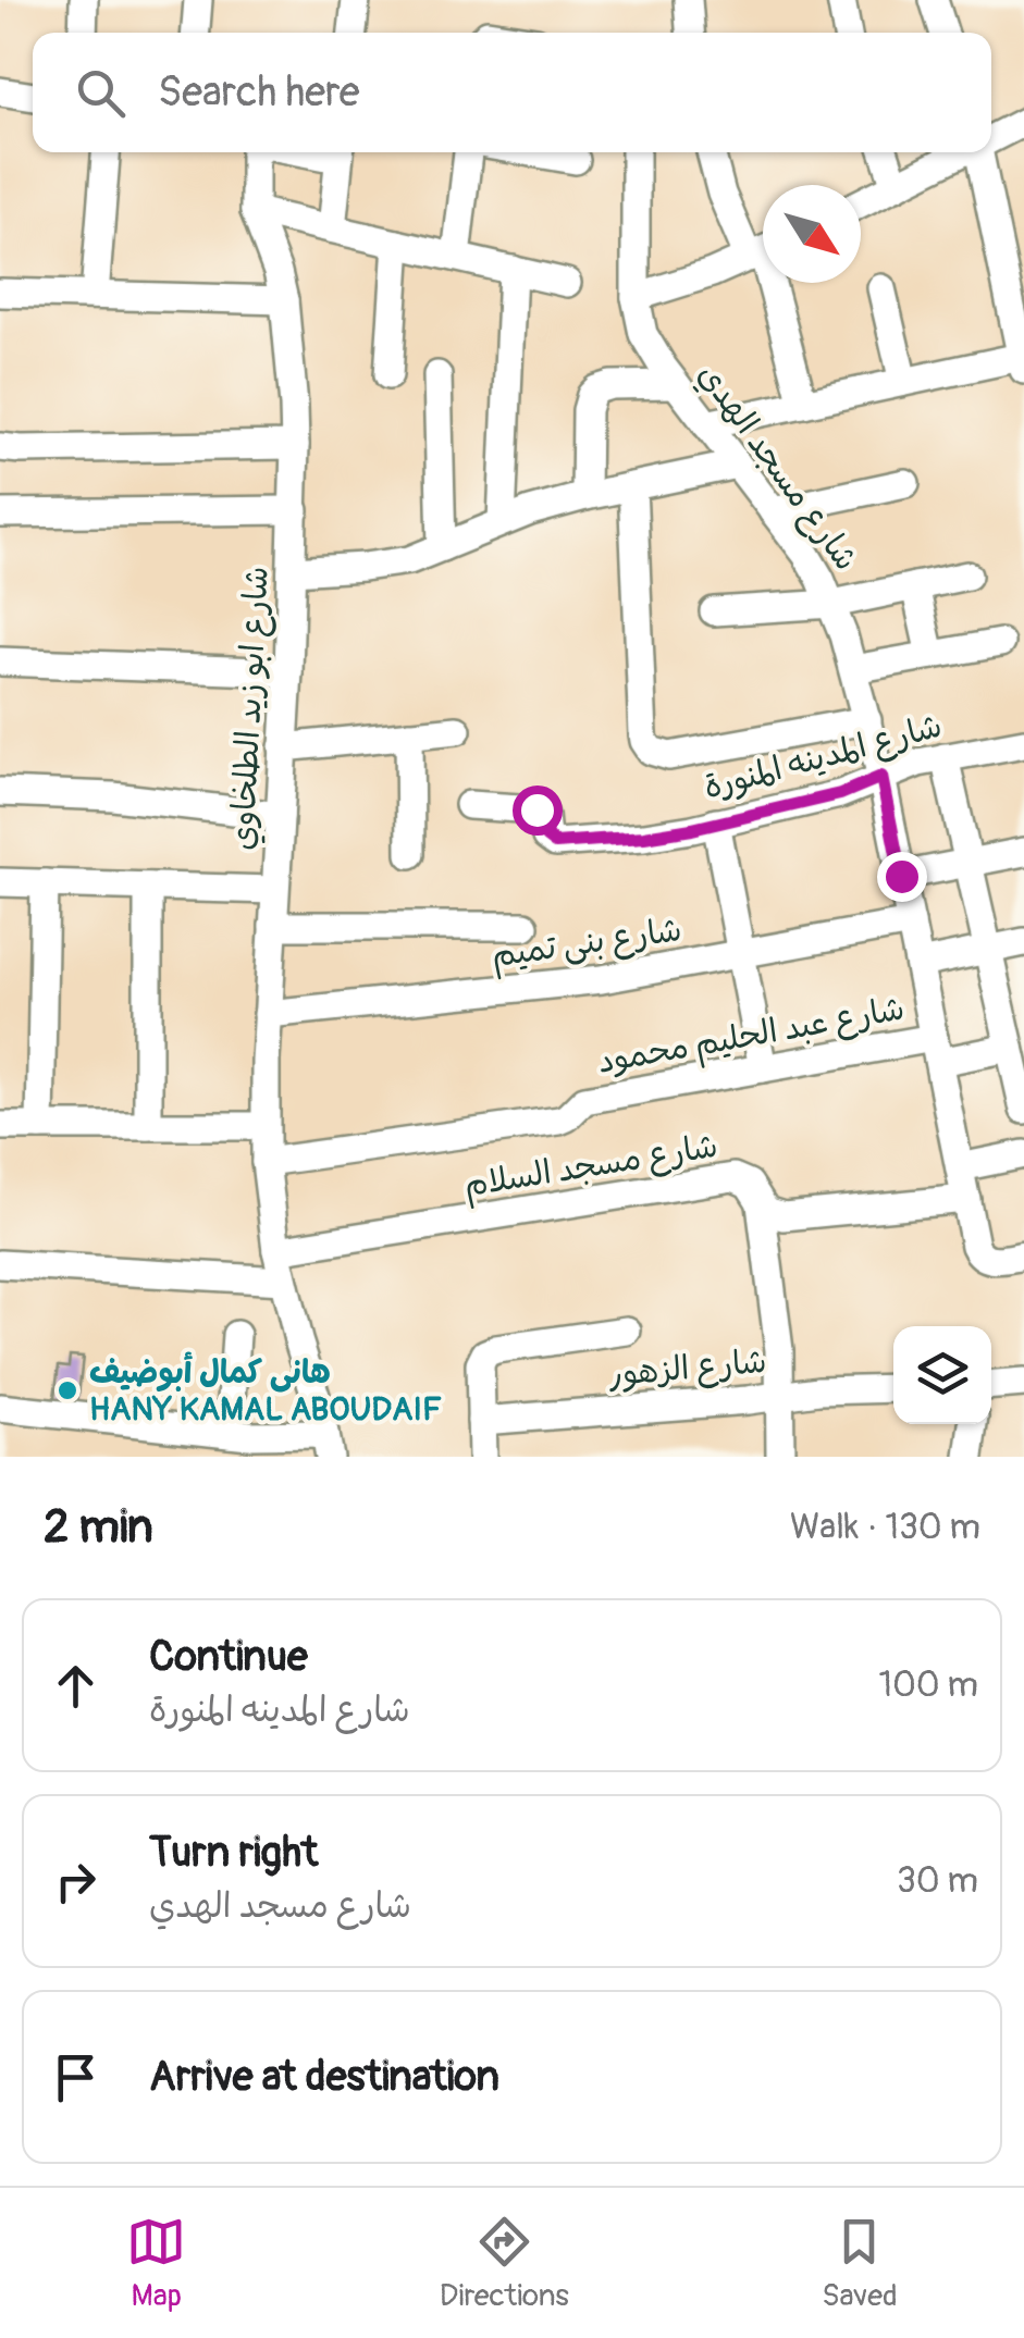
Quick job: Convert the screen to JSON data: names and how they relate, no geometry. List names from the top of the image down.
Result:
{
  "streets": {
    "street": [
      "شارع مسجد الهدي",
      "شارع ابو زيد الطلخاوي",
      "شارع المدينه المنورة",
      "شارع بنى تميم",
      "شارع عبد الحليم محمود",
      "شارع مسجد السلام",
      "شارع الزهور"
    ]
  },
  "crossings": [
    ["شارع مسجد الهدي", "شارع المدينه المنورة"],
    ["شارع مسجد الهدي", "شارع بنى تميم"],
    ["شارع مسجد الهدي", "شارع عبد الحليم محمود"],
    ["شارع مسجد الهدي", "شارع مسجد السلام"],
    ["شارع ابو زيد الطلخاوي", "شارع بنى تميم"],
    ["شارع ابو زيد الطلخاوي", "شارع عبد الحليم محمود"],
    ["شارع ابو زيد الطلخاوي", "شارع مسجد السلام"]
  ],
  "places": ["هانى كمال أبوضيف HANY KAMAL ABOUDAIF"],
  "north": "bottom right",
  "page": {
    "search": "Search here",
    "heading": ["2 min", "Walk · 130 m"],
    "list": [
      ["Continue", "شارع المدينه المنورة", "100 m"],
      ["Turn right", "شارع مسجد الهدي", "30 m"],
      "Arrive at destination"
    ],
    "nav": ["Map", "Directions", "Saved"]
  }
}
